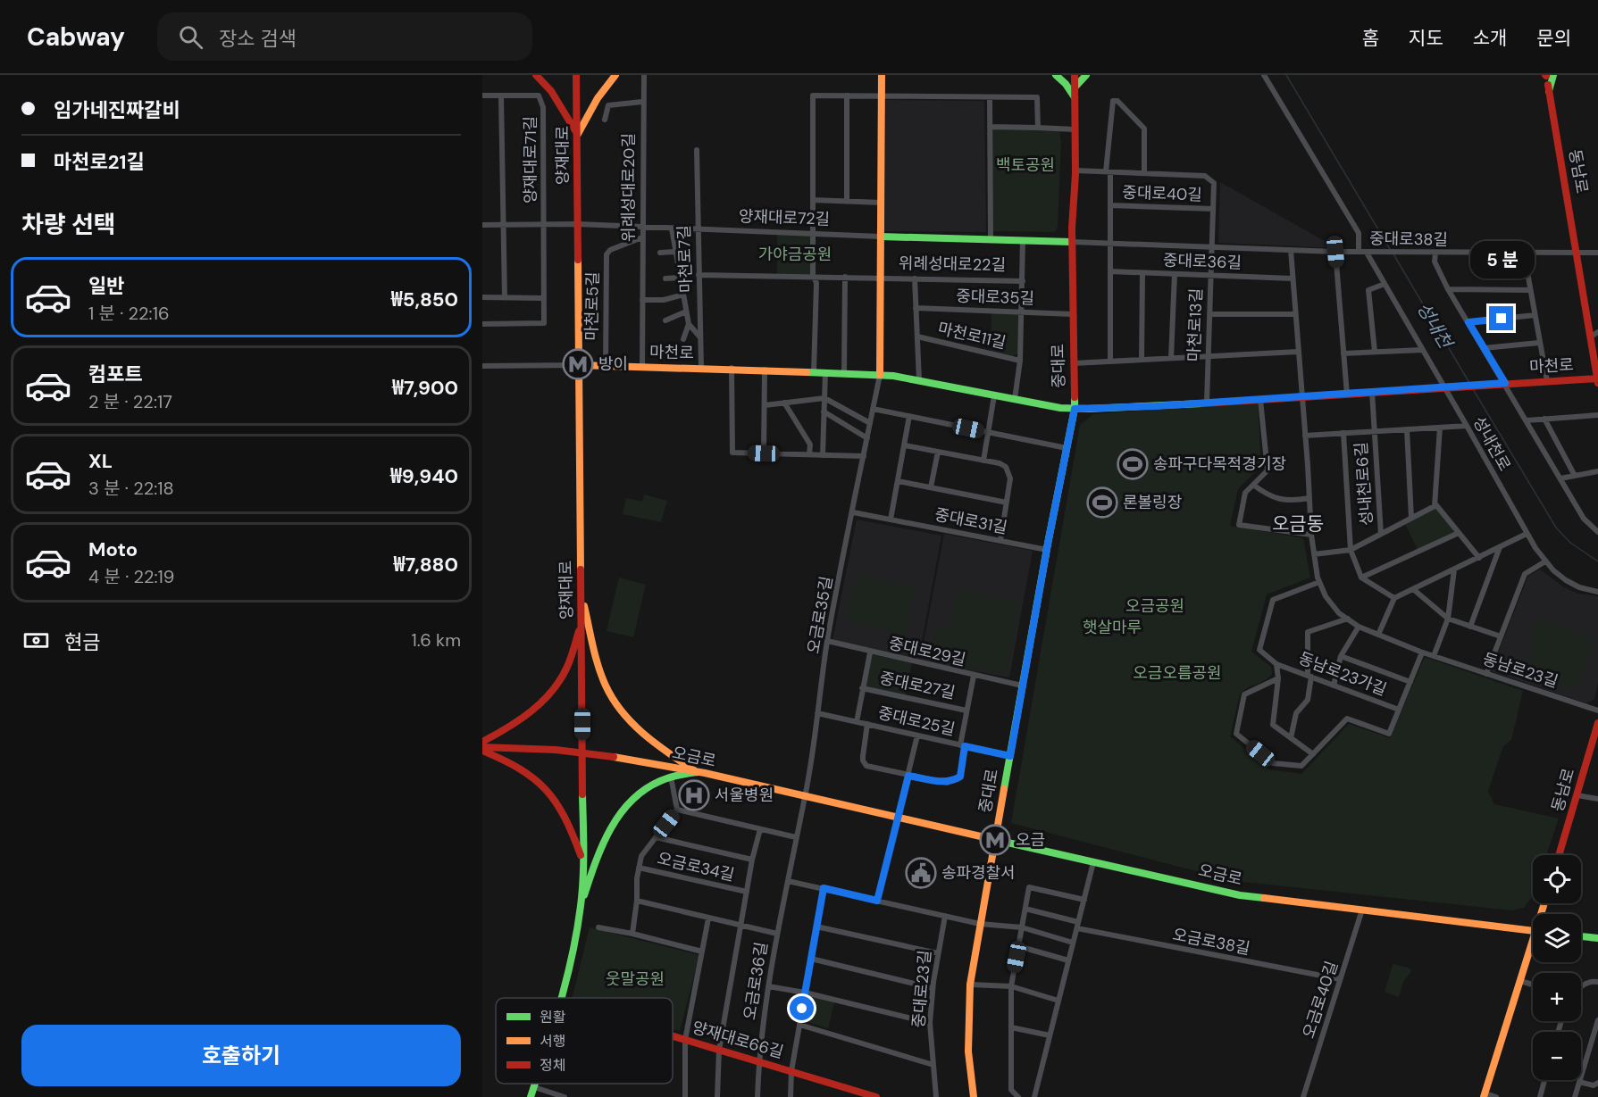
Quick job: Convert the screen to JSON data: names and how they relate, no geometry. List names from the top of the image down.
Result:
{
  "streets": {
    "main road": [
      "양재대로",
      "동남로",
      "양재대로72길",
      "위례성대로22길",
      "마천로",
      "중대로",
      "오금로",
      "양재대로66길"
    ],
    "street": [
      "양재대로71길",
      "위례성대로20길",
      "중대로40길",
      "중대로38길",
      "마천로7길",
      "중대로36길",
      "중대로35길",
      "마천로5길",
      "마천로13길",
      "마천로11길",
      "성내천로",
      "성내천로6길",
      "중대로31길",
      "오금로35길",
      "중대로29길",
      "동남로23길",
      "동남로23가길",
      "중대로27길",
      "중대로25길",
      "오금로34길",
      "오금로38길",
      "오금로36길",
      "중대로23길",
      "오금로40길"
    ]
  },
  "crossings": [
    ["양재대로", "양재대로71길"],
    ["양재대로", "양재대로72길"],
    ["양재대로", "마천로"],
    ["양재대로71길", "양재대로72길"],
    ["동남로", "중대로38길"],
    ["동남로", "마천로"],
    ["위례성대로20길", "양재대로72길"],
    ["위례성대로20길", "마천로5길"],
    ["위례성대로20길", "마천로"],
    ["중대로40길", "중대로38길"],
    ["중대로40길", "마천로13길"],
    ["중대로40길", "중대로"],
    ["양재대로72길", "중대로38길"],
    ["양재대로72길", "마천로7길"],
    ["양재대로72길", "위례성대로22길"],
    ["양재대로72길", "마천로11길"],
    ["양재대로72길", "중대로"],
    ["중대로38길", "마천로13길"],
    ["중대로38길", "중대로"],
    ["중대로38길", "성내천로"],
    ["중대로38길", "동남로23길"],
    ["마천로7길", "위례성대로22길"],
    ["마천로7길", "마천로"],
    ["중대로36길", "마천로13길"],
    ["중대로36길", "동남로23길"],
    ["위례성대로22길", "마천로11길"],
    ["위례성대로22길", "마천로"],
    ["위례성대로22길", "오금로35길"],
    ["중대로35길", "마천로11길"],
    ["중대로35길", "중대로"],
    ["마천로5길", "마천로"],
    ["마천로13길", "마천로"],
    ["마천로11길", "마천로"],
    ["마천로", "중대로"],
    ["마천로", "성내천로"],
    ["마천로", "성내천로6길"],
    ["마천로", "오금로35길"],
    ["마천로", "동남로23길"],
    ["중대로", "중대로31길"],
    ["중대로", "중대로29길"],
    ["중대로", "중대로25길"],
    ["중대로", "오금로"],
    ["성내천로", "성내천로6길"],
    ["성내천로6길", "동남로23길"],
    ["중대로31길", "오금로35길"],
    ["오금로35길", "중대로29길"],
    ["오금로35길", "중대로25길"],
    ["오금로35길", "오금로"],
    ["오금로35길", "오금로36길"],
    ["중대로29길", "중대로25길"],
    ["동남로23길", "동남로23가길"],
    ["중대로27길", "중대로25길"],
    ["오금로", "오금로36길"],
    ["오금로", "오금로40길"],
    ["오금로34길", "오금로36길"],
    ["오금로34길", "양재대로66길"],
    ["오금로38길", "오금로40길"],
    ["오금로36길", "양재대로66길"]
  ],
  "districts": ["오금동"],
  "water": ["성내천"],
  "parks": [
    "백토공원",
    "가야금공원",
    "오금공원",
    "햇살마루",
    "오금오름공원",
    "웃말공원"
  ],
  "places": {
    "metro station": ["방이", "오금"],
    "sports": ["송파구다목적경기장", "론볼링장"],
    "hospital": ["서울병원"],
    "public building": ["송파경찰서"]
  },
  "legend": ["원활", "서행", "정체"],
  "page": {
    "header": "Cabway",
    "search": "장소 검색",
    "nav": [
      "홈",
      "지도",
      "소개",
      "문의"
    ],
    "banner": ["임가네진짜갈비", "마천로21길"],
    "heading": "차량 선택",
    "bubble": "5 분",
    "list": [
      {
        "name": "일반",
        "note": "1 분 · 22:16",
        "value": "₩5,850"
      },
      {
        "name": "컴포트",
        "note": "2 분 · 22:17",
        "value": "₩7,900"
      },
      {
        "name": "XL",
        "note": "3 분 · 22:18",
        "value": "₩9,940"
      },
      {
        "name": "Moto",
        "note": "4 분 · 22:19",
        "value": "₩7,880"
      }
    ],
    "pay": ["현금", "1.6 km"],
    "map_buttons": ["+", "−"],
    "buttons": "호출하기"
  }
}
